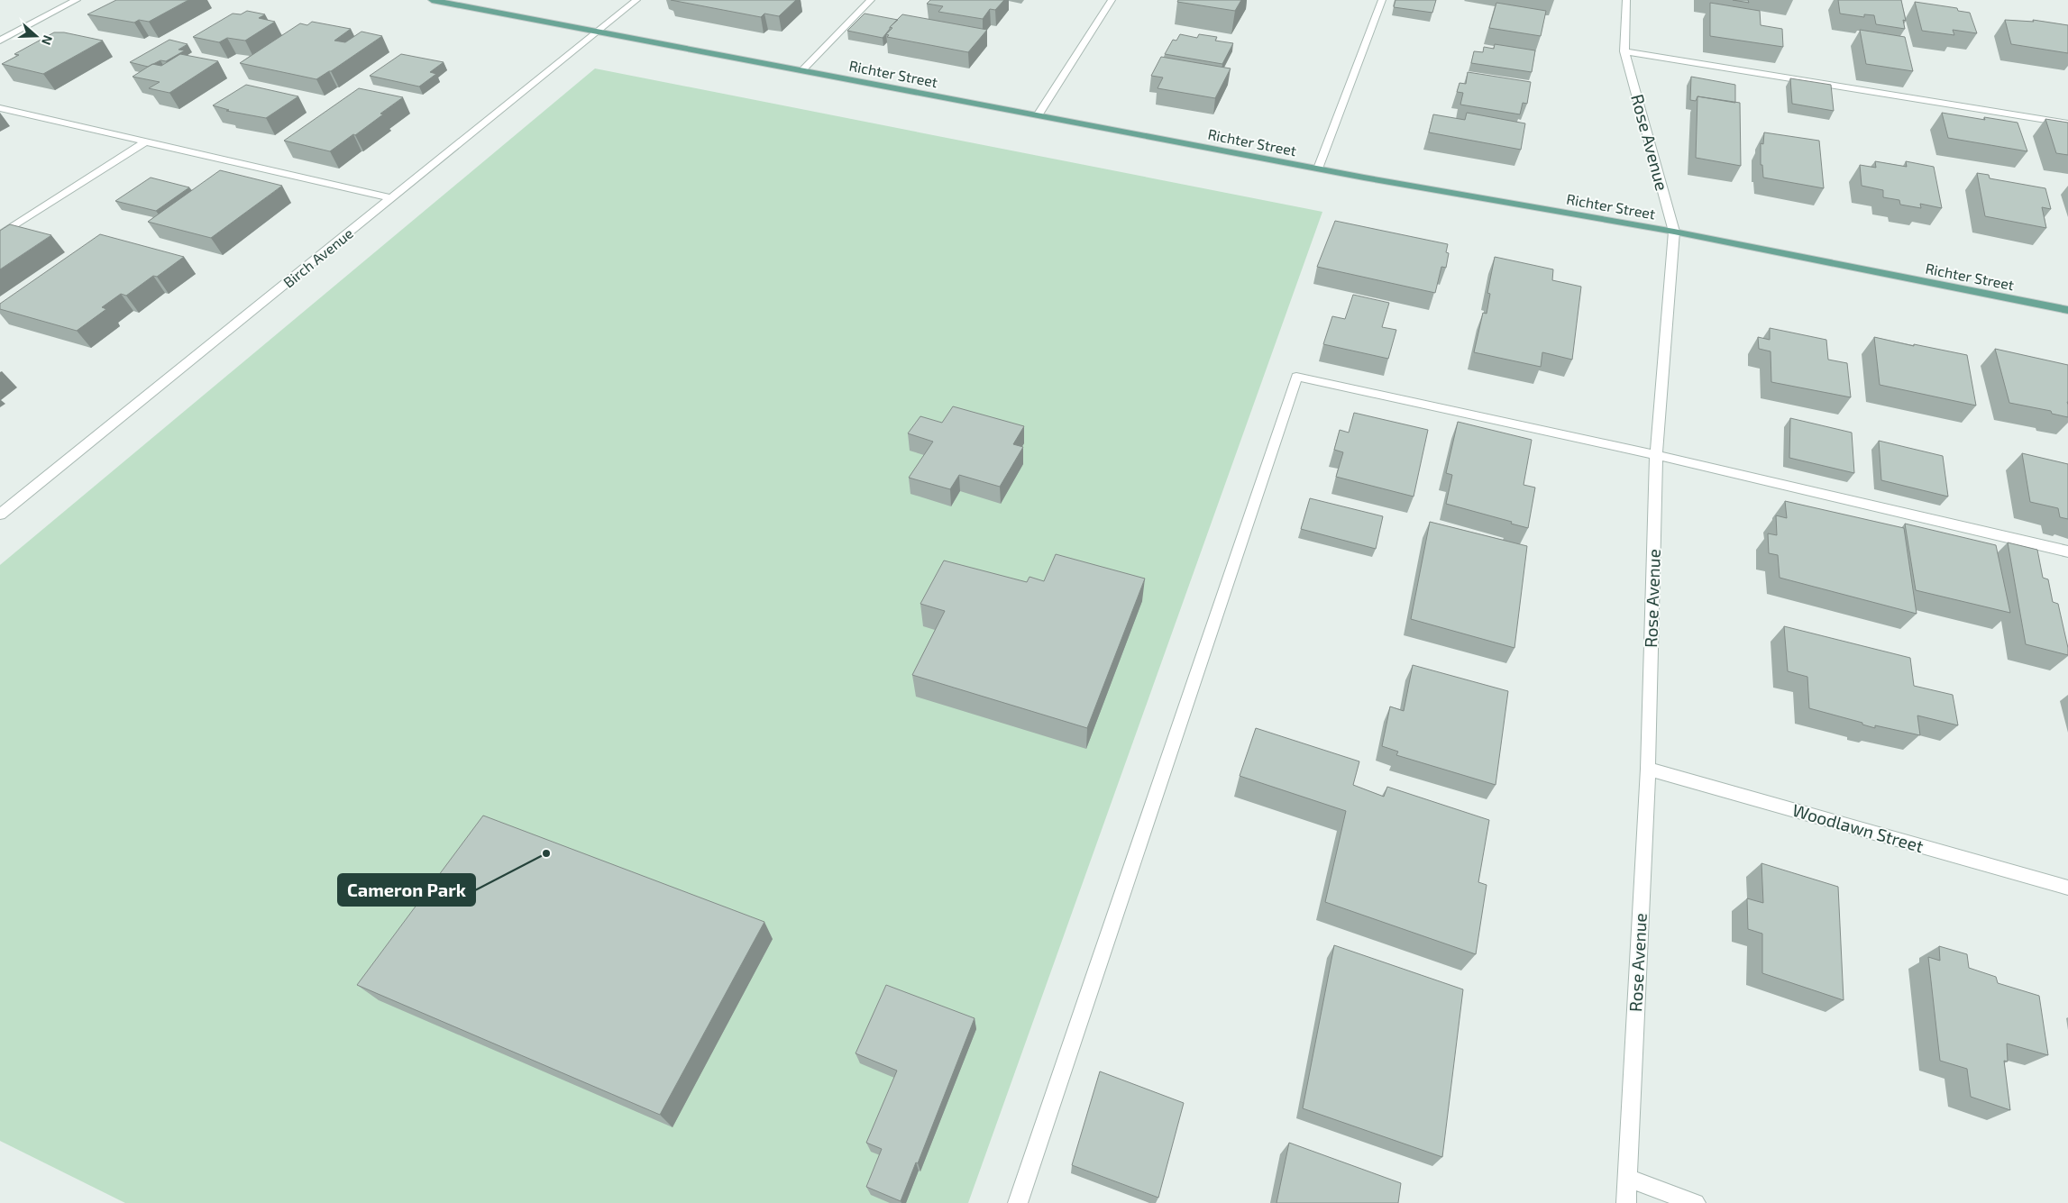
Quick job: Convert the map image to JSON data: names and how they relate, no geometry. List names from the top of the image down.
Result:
{
  "streets": {
    "main road": ["Richter Street"],
    "street": ["Rose Avenue", "Birch Avenue", "Woodlawn Street"]
  },
  "crossings": [
    ["Richter Street", "Rose Avenue"],
    ["Richter Street", "Birch Avenue"],
    ["Rose Avenue", "Woodlawn Street"]
  ],
  "places": ["Cameron Park"],
  "north": "right"
}
